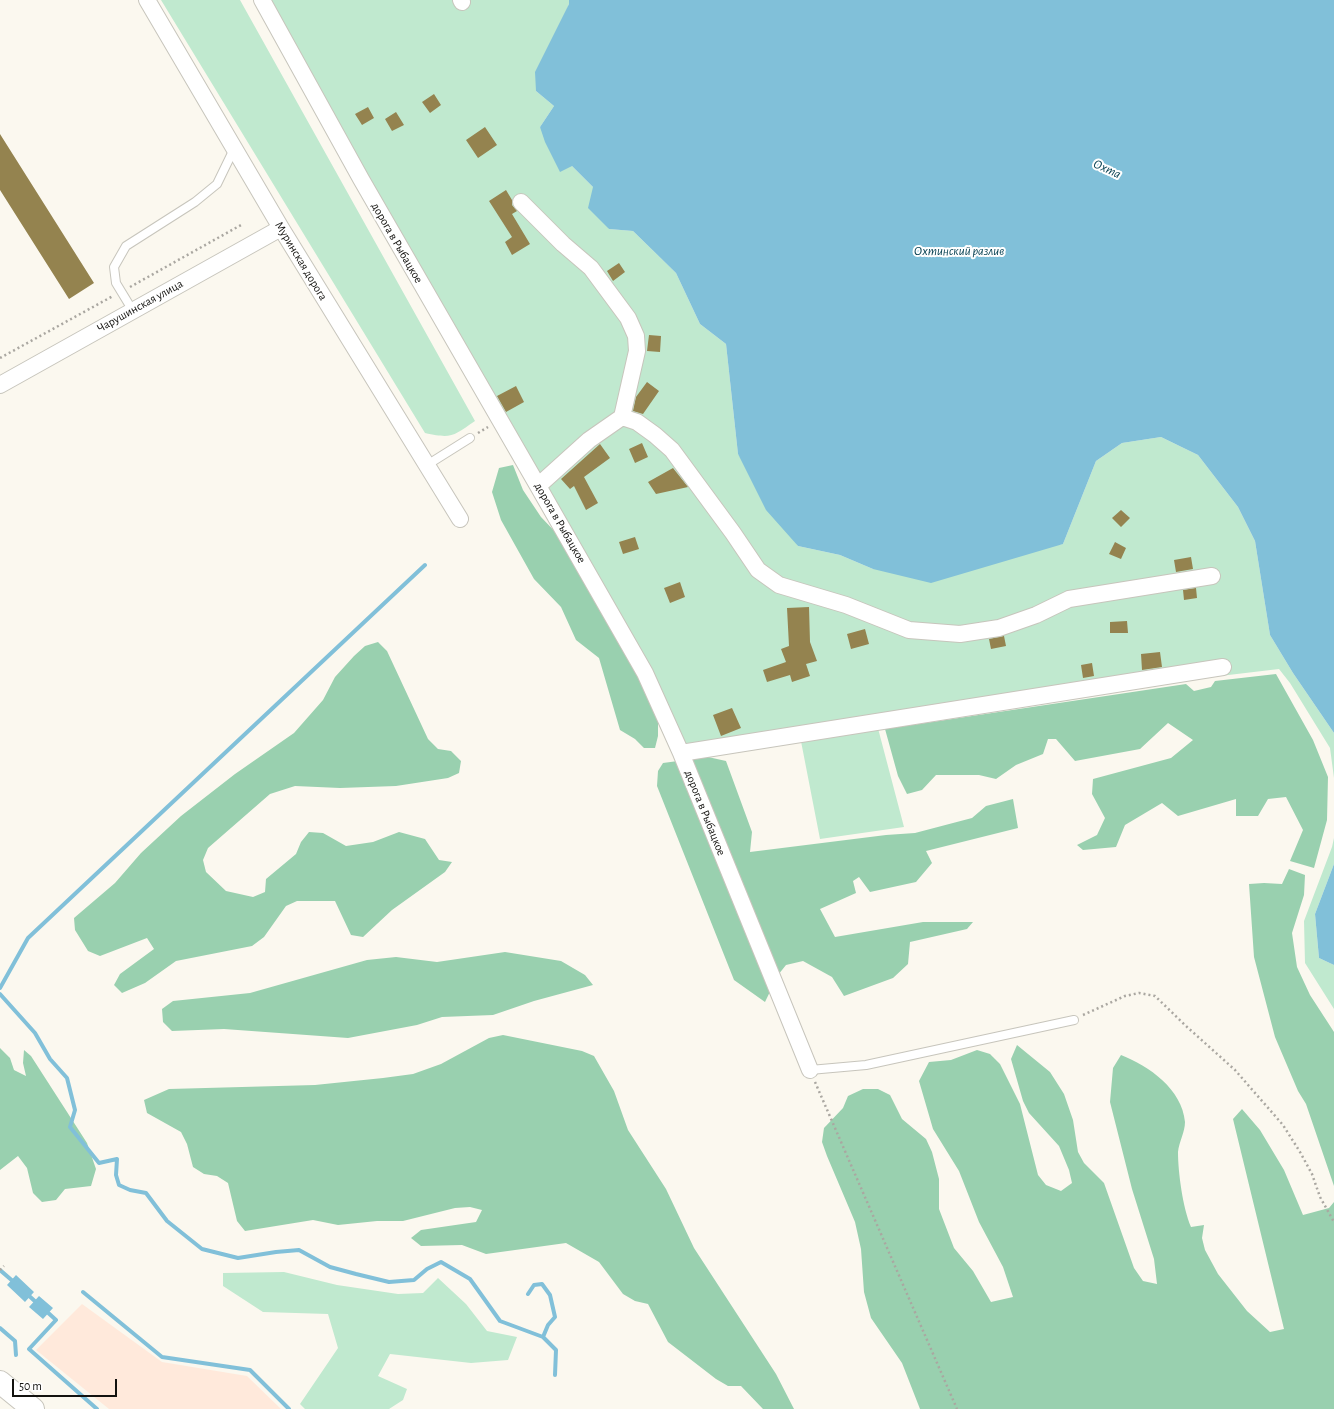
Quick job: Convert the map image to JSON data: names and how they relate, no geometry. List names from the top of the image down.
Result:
{
  "streets": {
    "street": ["дорога в Рыбацкое", "Муринская дорога", "Чарушинская улица"]
  },
  "crossings": [
    ["Муринская дорога", "Чарушинская улица"]
  ],
  "water": ["Охта", "Охтинский разлив"],
  "scale_bar": "50 m"
}
